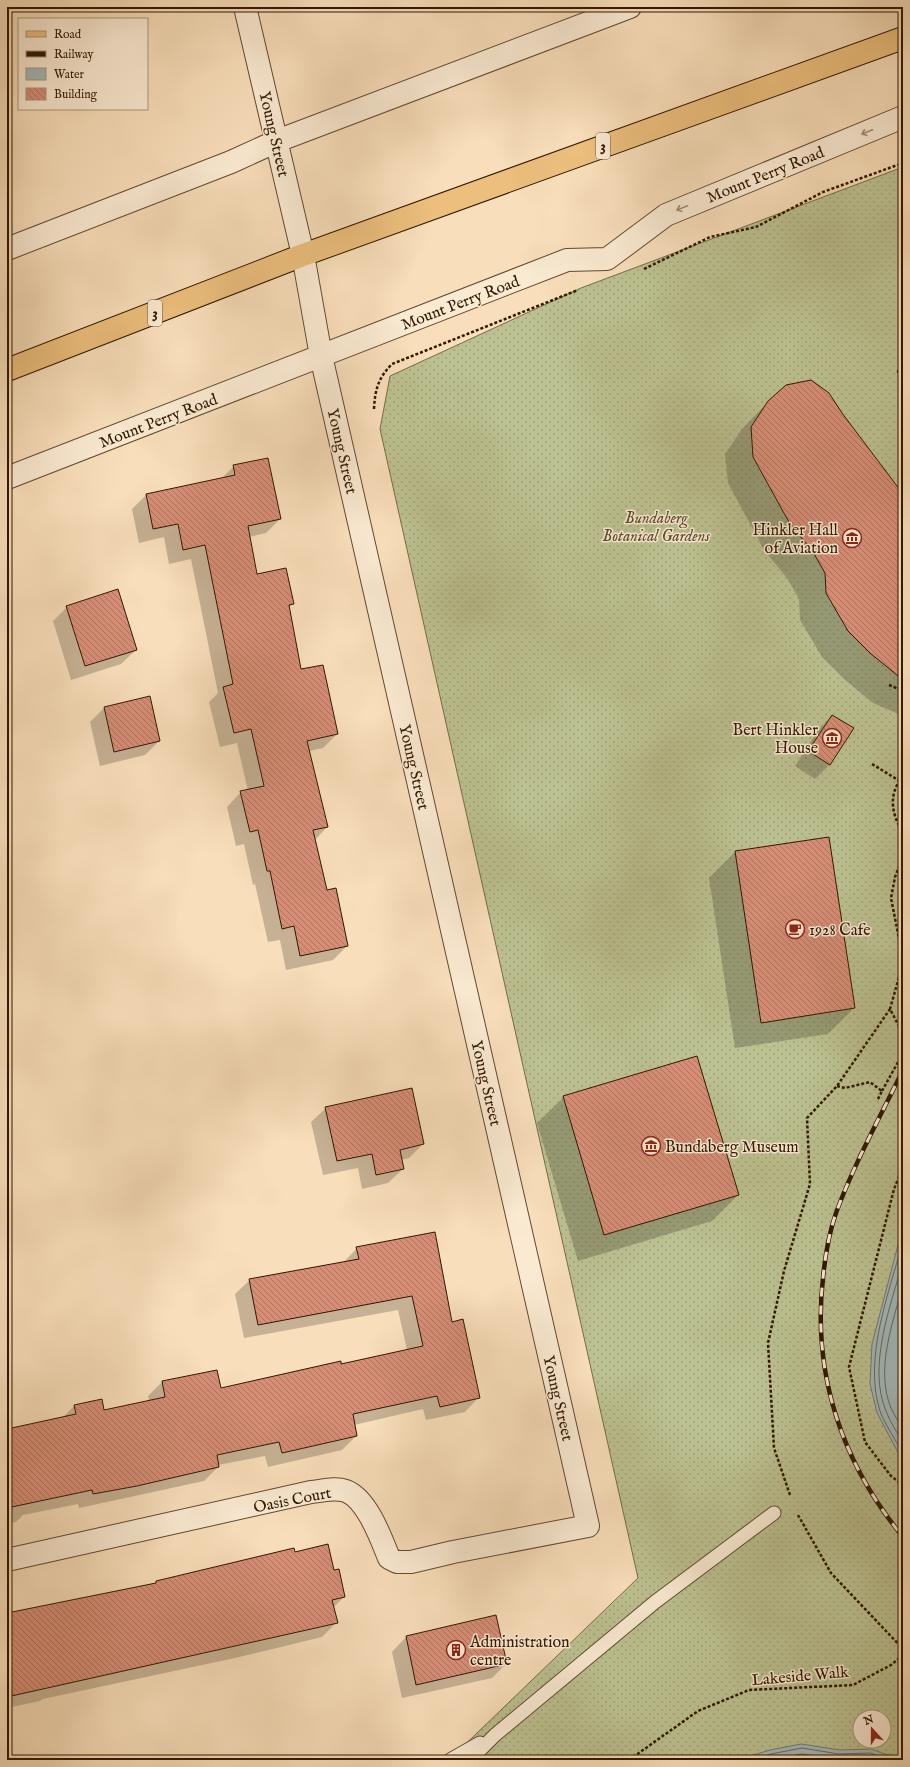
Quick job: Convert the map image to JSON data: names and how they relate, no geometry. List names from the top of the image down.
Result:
{
  "streets": {
    "main road": ["3"],
    "street": ["Young Street", "Mount Perry Road", "Oasis Court"],
    "path": ["Lakeside Walk"]
  },
  "crossings": [
    ["Young Street", "3"],
    ["Young Street", "Mount Perry Road"],
    ["Young Street", "Oasis Court"]
  ],
  "one_way": ["Mount Perry Road"],
  "parks": ["Bundaberg Botanical Gardens"],
  "places": {
    "museum": ["Hinkler Hall of Aviation", "Bert Hinkler House", "Bundaberg Museum"],
    "cafe": ["1928 Cafe"],
    "building": ["Administration centre"]
  },
  "legend": [
    "Road",
    "Railway",
    "Water",
    "Building"
  ],
  "north": "top"
}
